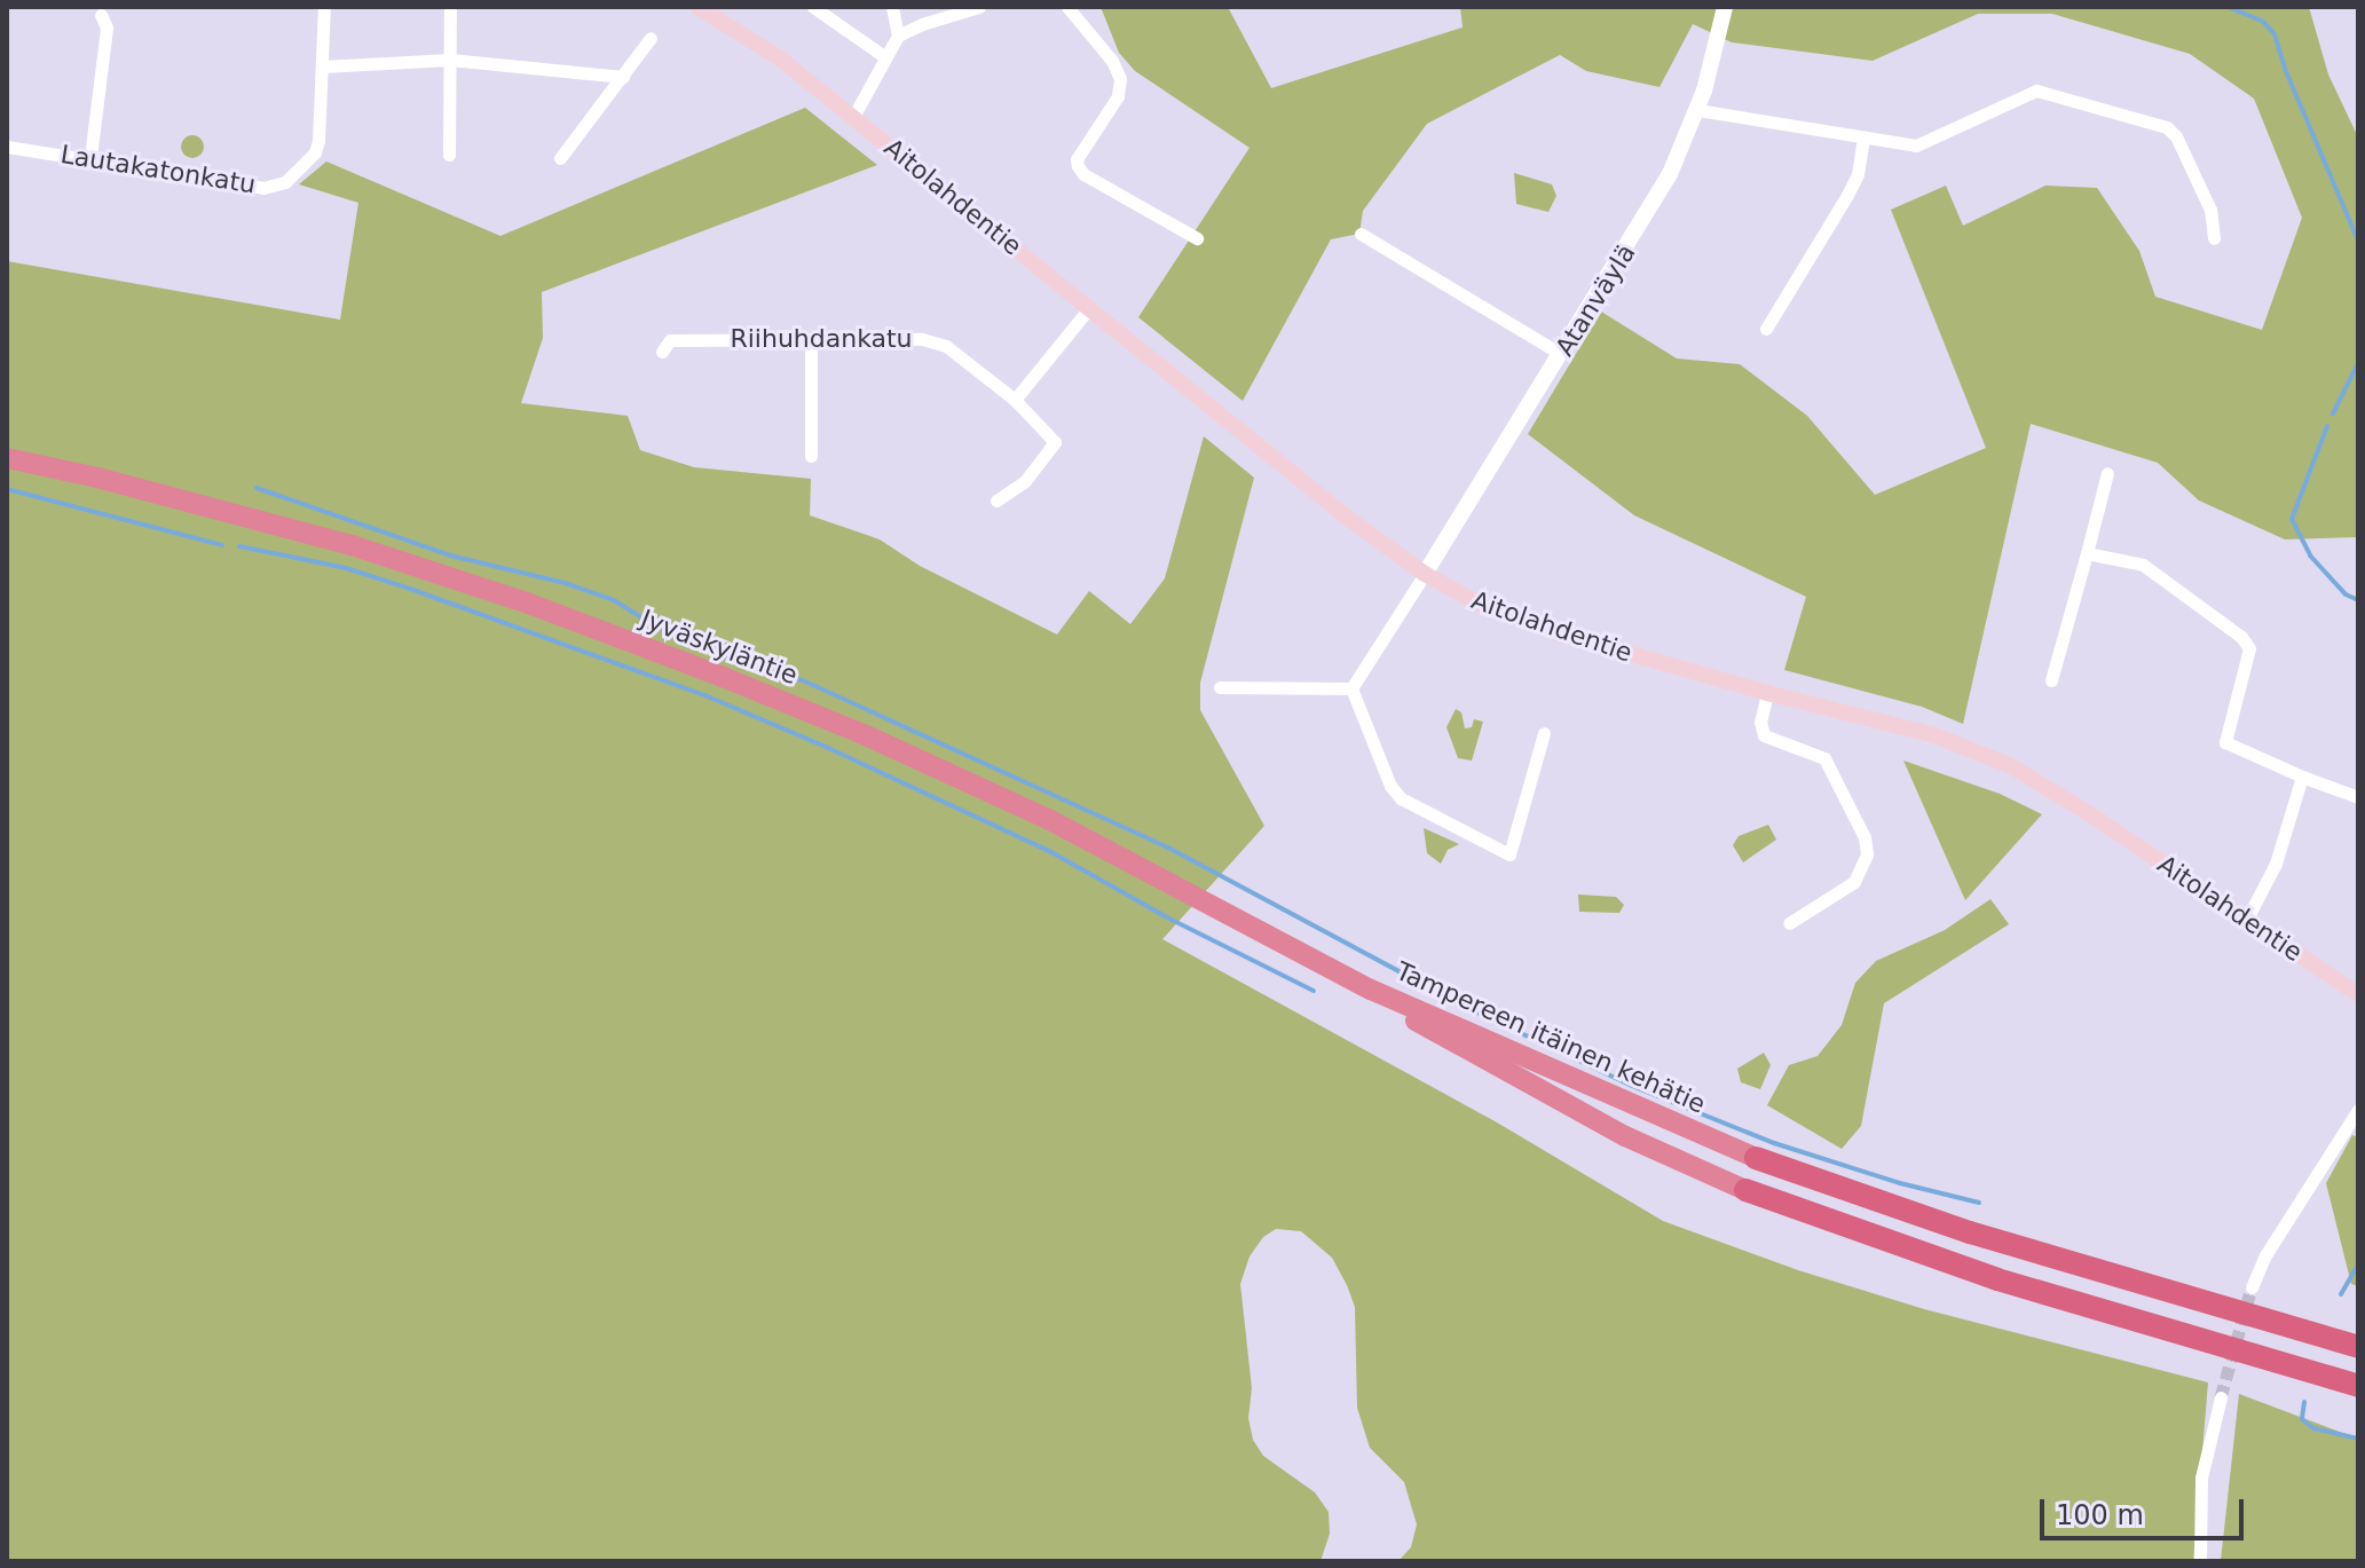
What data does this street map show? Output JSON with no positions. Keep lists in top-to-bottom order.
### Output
{
  "streets": {
    "highway": ["Jyväskyläntie", "Tampereen itäinen kehätie"],
    "main road": ["Aitolahdentie"],
    "street": ["Lautakatonkatu", "Atanväylä", "Riihuhdankatu"]
  },
  "crossings": [
    ["Aitolahdentie", "Atanväylä"],
    ["Jyväskyläntie", "Tampereen itäinen kehätie"]
  ],
  "scale_bar": "100 m"
}
